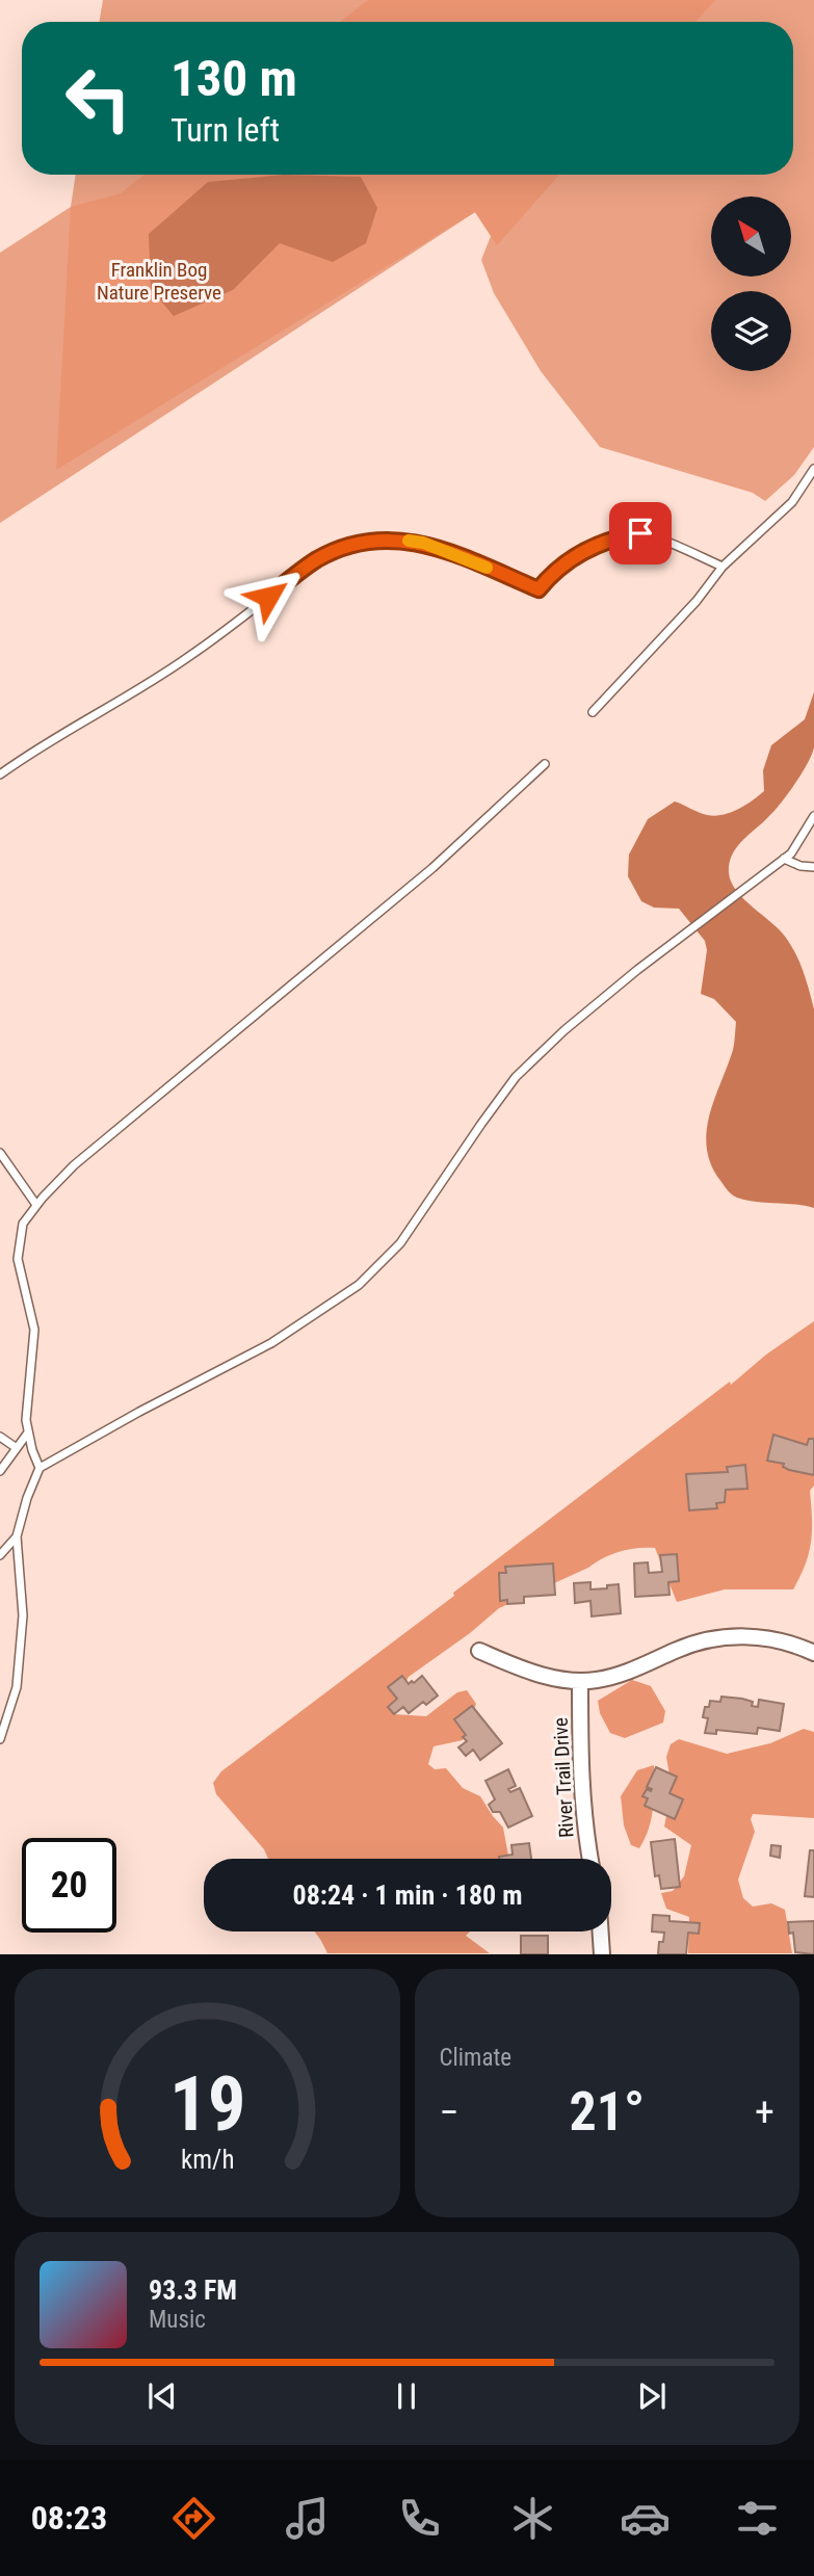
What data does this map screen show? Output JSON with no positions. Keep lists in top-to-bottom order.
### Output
{
  "streets": {
    "street": ["River Trail Drive"]
  },
  "parks": ["Franklin Bog Nature Preserve"],
  "north": "top left",
  "page": {
    "turn": ["130 m", "Turn left"],
    "limit": "20",
    "trip": "08:24 · 1 min · 180 m",
    "tile": "Climate",
    "heat": ["−", "21°", "+"],
    "song": ["93.3 FM", "Music"],
    "tabs": "08:23",
    "gauge": ["19", "km/h"]
  }
}
